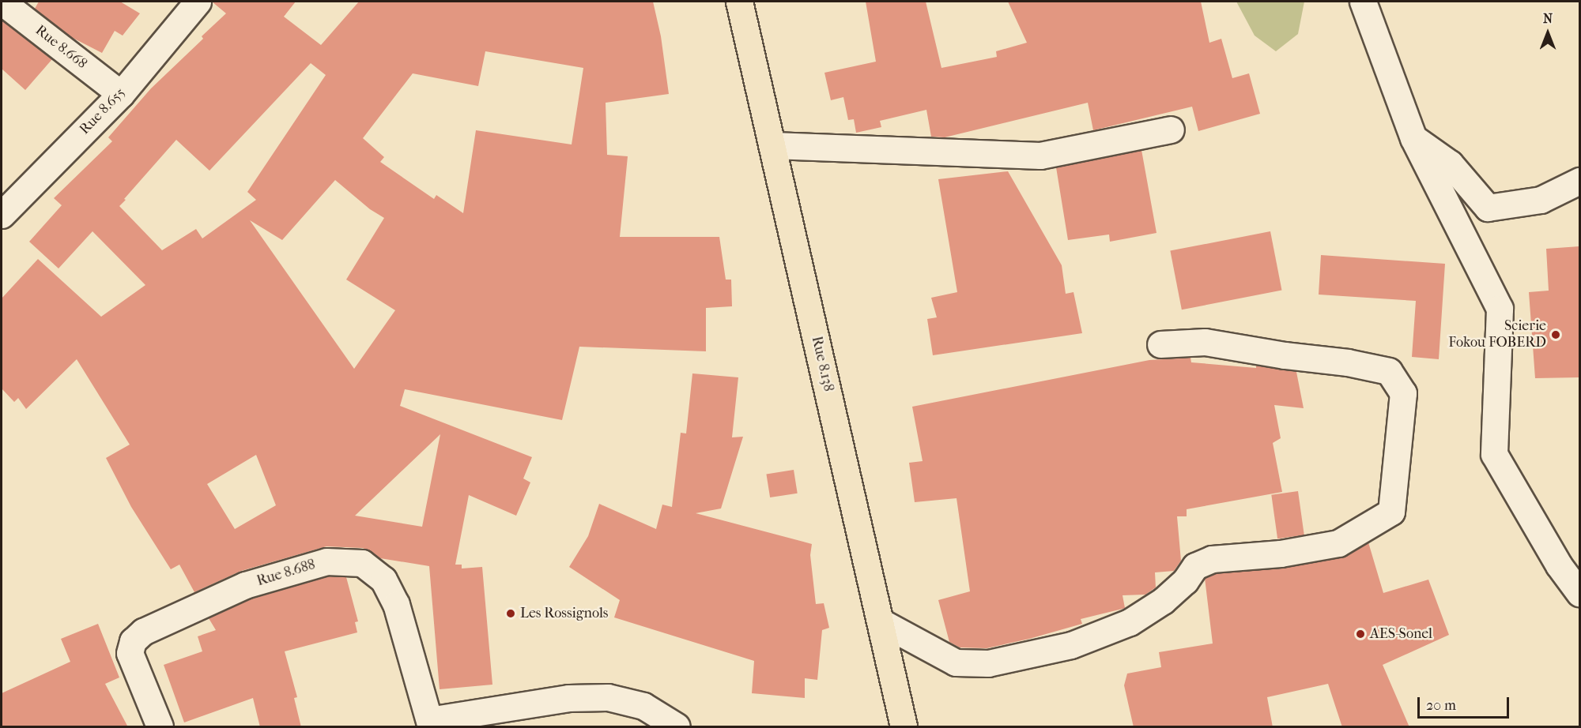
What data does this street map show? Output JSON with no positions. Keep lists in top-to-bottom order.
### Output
{
  "streets": {
    "main road": ["Rue 8.138"],
    "street": ["Rue 8.668", "Rue 8.655", "Rue 8.688"]
  },
  "crossings": [
    ["Rue 8.668", "Rue 8.655"]
  ],
  "places": ["Scierie Fokou FOBERD", "Les Rossignols", "AES-Sonel"],
  "scale_bar": "20 m",
  "north": "top"
}
